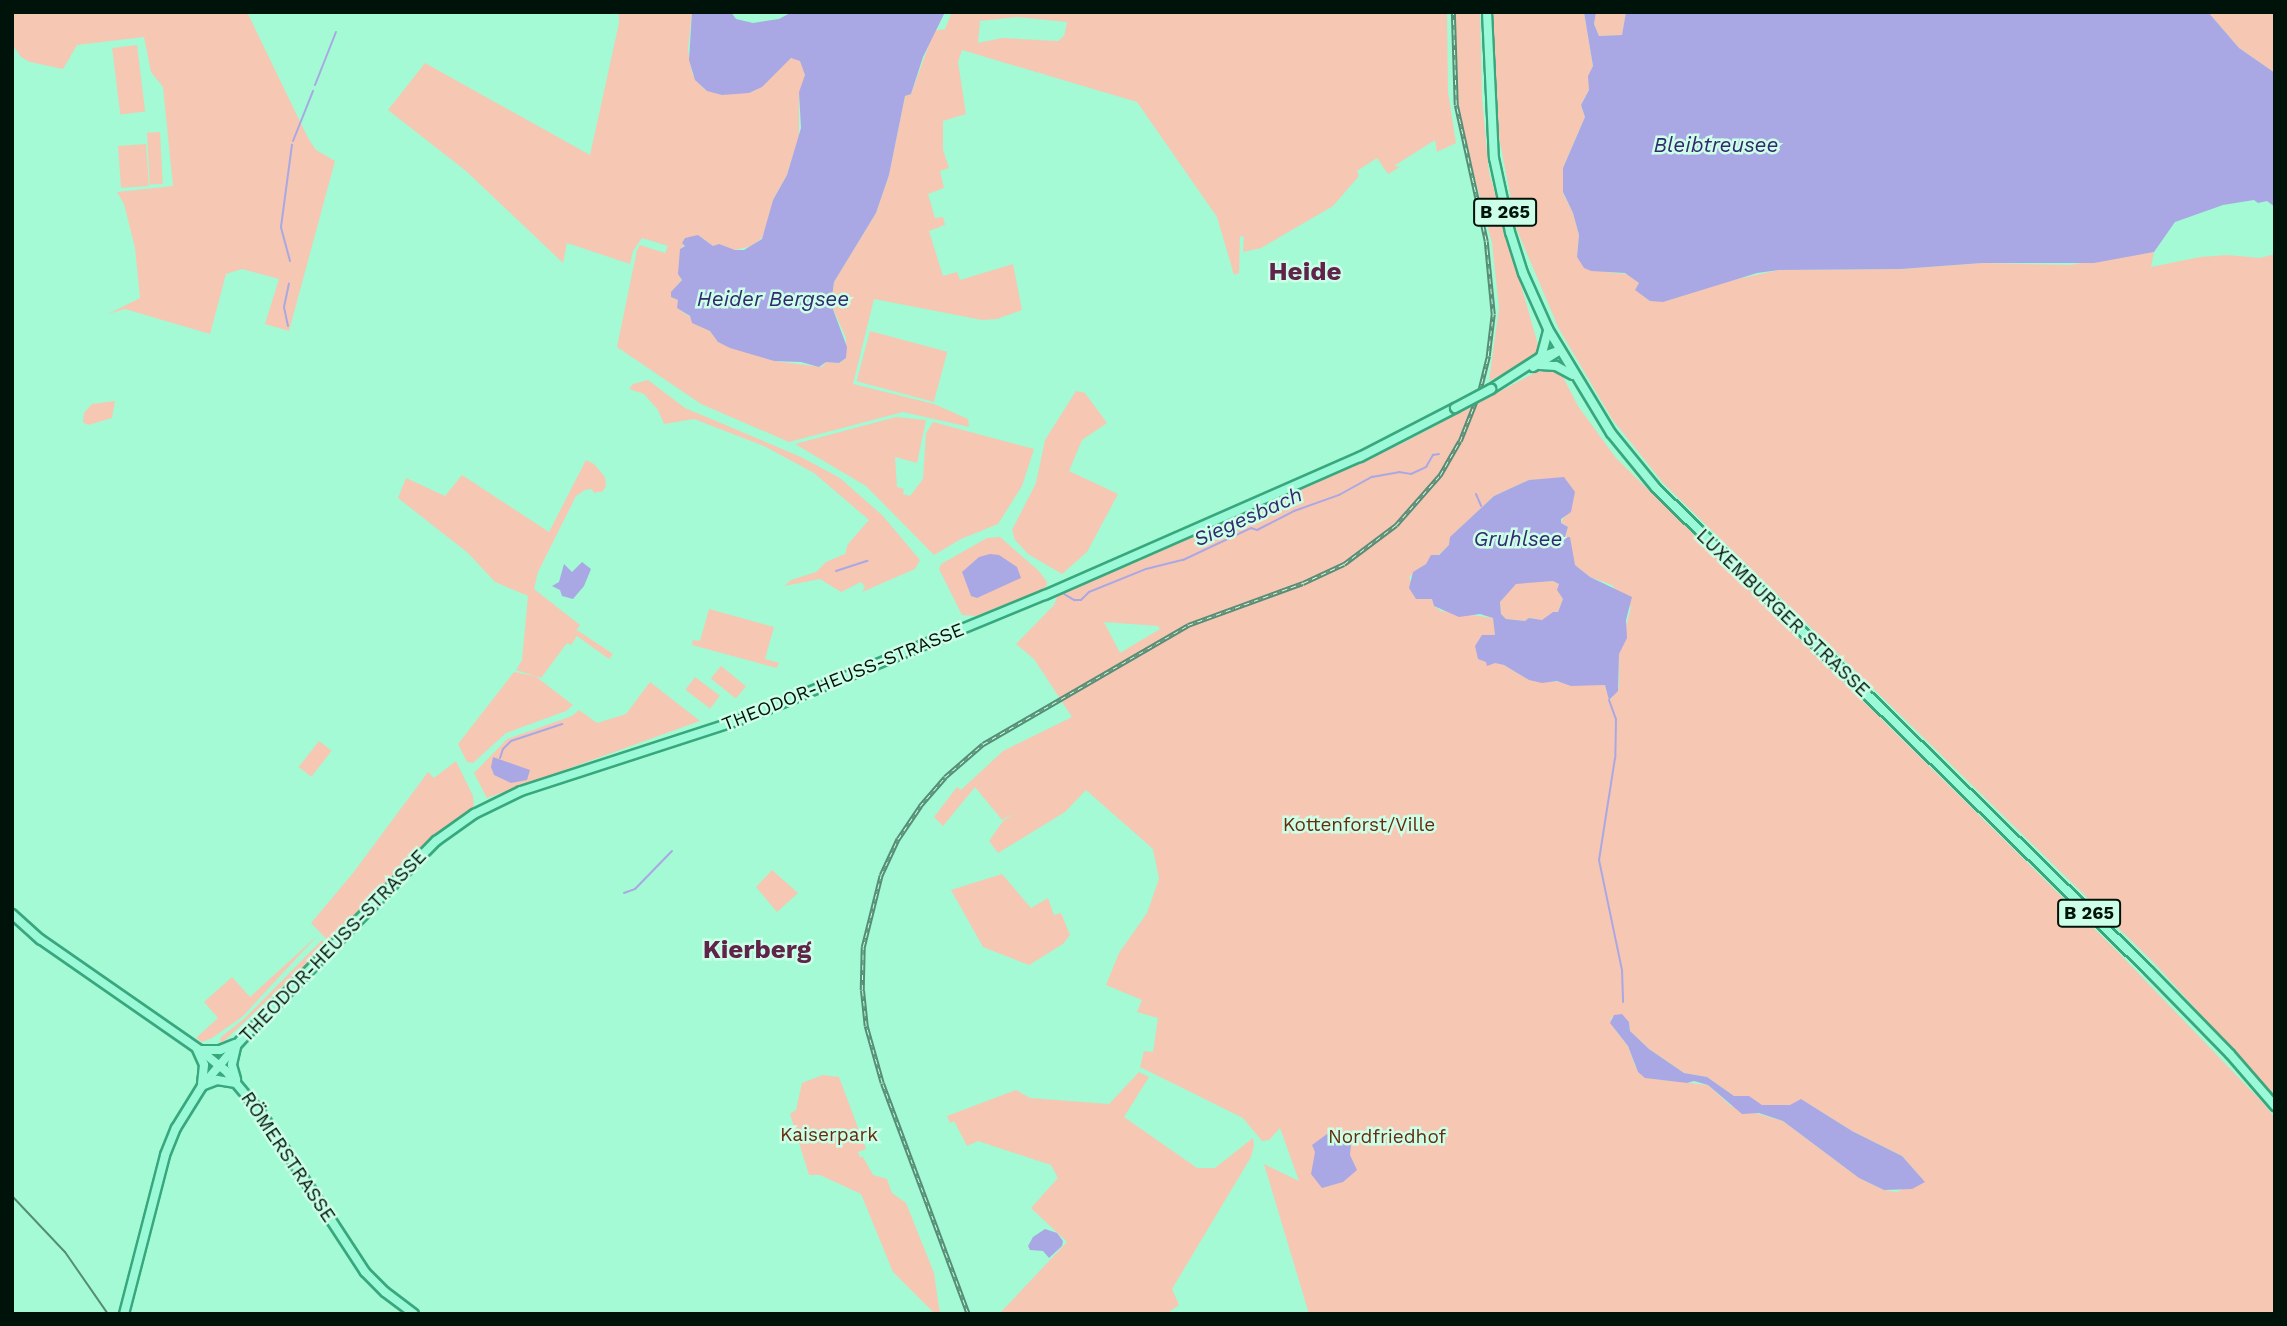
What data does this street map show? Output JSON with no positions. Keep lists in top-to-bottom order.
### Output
{
  "streets": {
    "main road": [
      "B 265",
      "LUXEMBURGER STRASSE",
      "THEODOR-HEUSS-STRASSE",
      "RÖMERSTRASSE"
    ]
  },
  "crossings": [
    ["LUXEMBURGER STRASSE", "THEODOR-HEUSS-STRASSE"],
    ["THEODOR-HEUSS-STRASSE", "RÖMERSTRASSE"]
  ],
  "districts": ["Heide", "Kierberg"],
  "water": [
    "Bleibtreusee",
    "Heider Bergsee",
    "Siegesbach",
    "Gruhlsee"
  ],
  "parks": ["Kottenforst/Ville", "Kaiserpark", "Nordfriedhof"]
}
